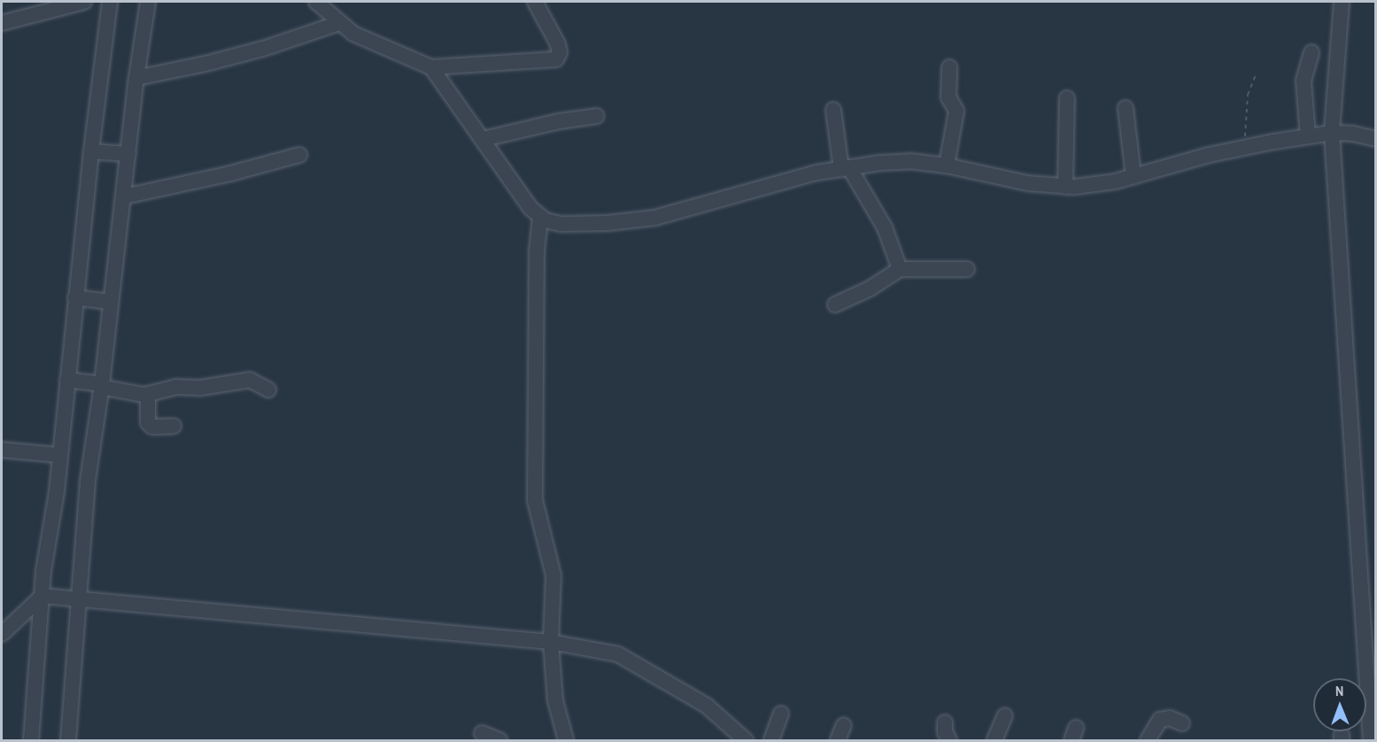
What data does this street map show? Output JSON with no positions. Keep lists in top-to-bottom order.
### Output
{
  "north": "top"
}
